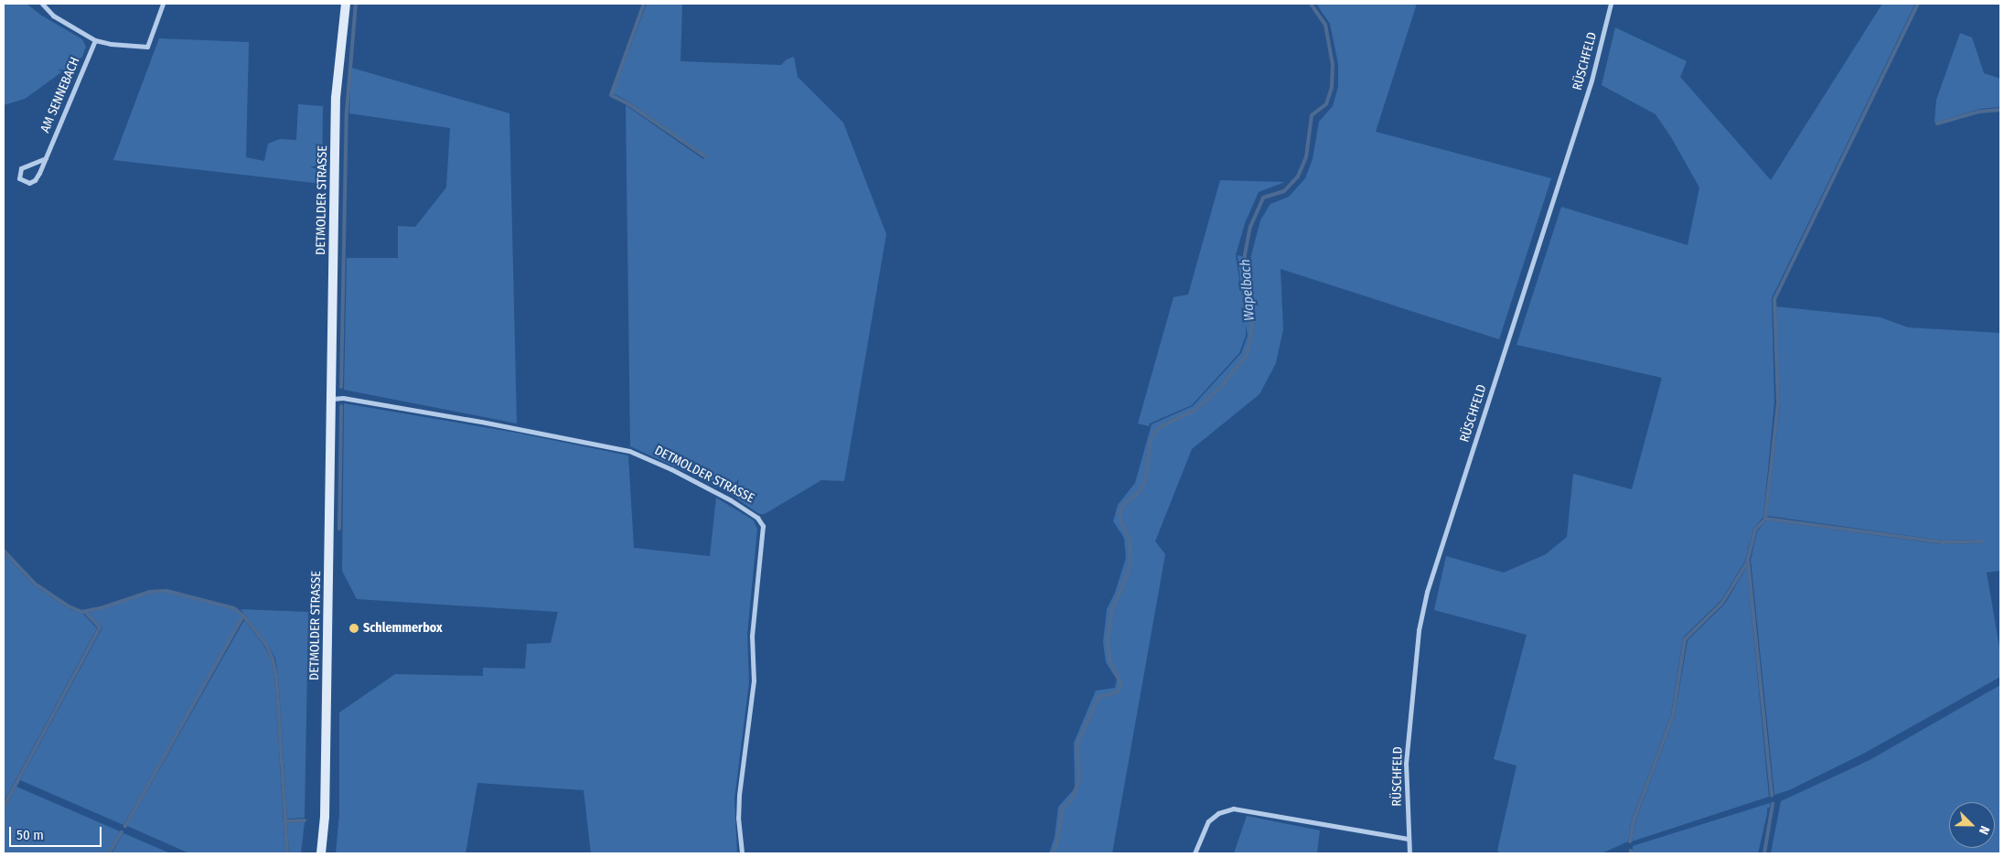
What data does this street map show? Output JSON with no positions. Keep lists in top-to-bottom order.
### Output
{
  "streets": {
    "main road": ["DETMOLDER STRASSE"],
    "street": ["RÜSCHFELD", "AM SENNEBACH"]
  },
  "water": ["Wapelbach"],
  "places": ["Schlemmerbox"],
  "scale_bar": "50 m",
  "north": "bottom right"
}
